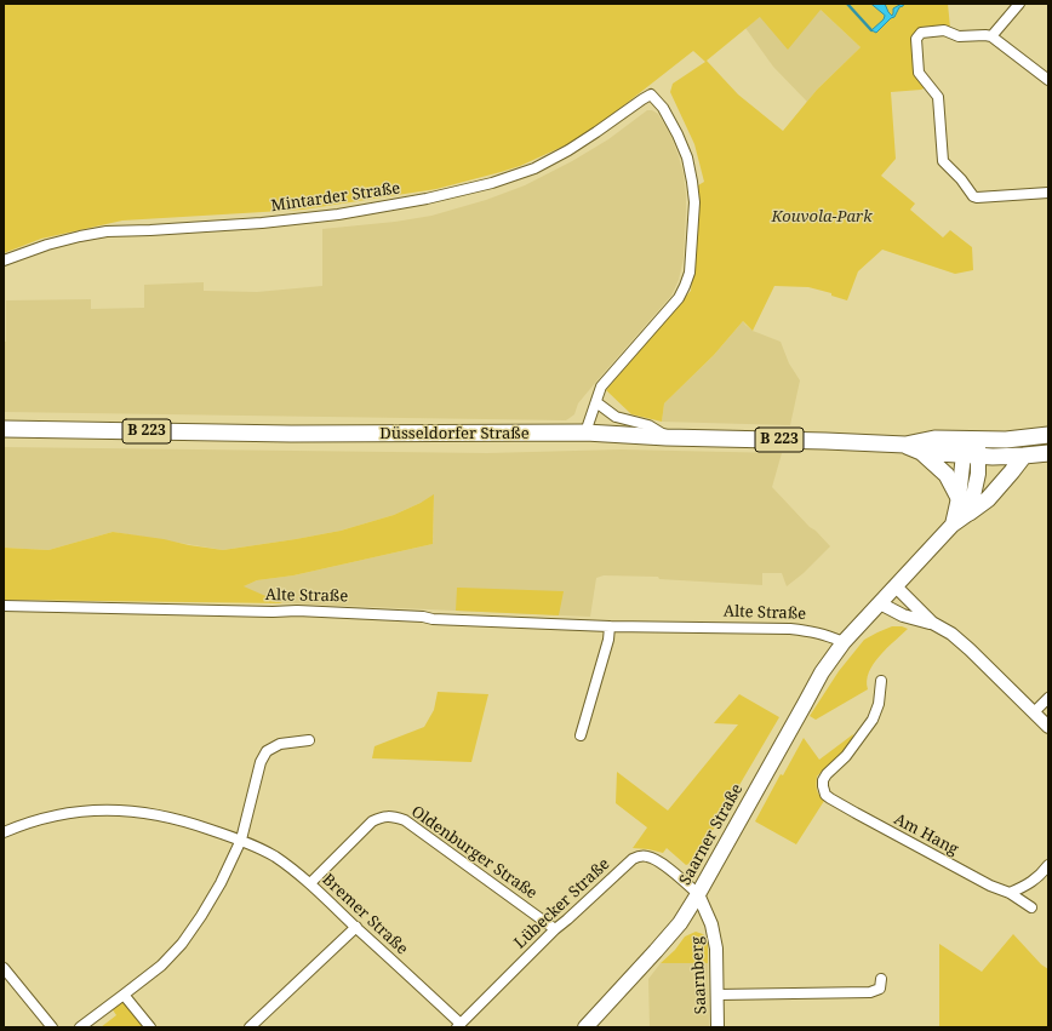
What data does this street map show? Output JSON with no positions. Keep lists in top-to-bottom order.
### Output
{
  "streets": {
    "main road": ["B 223", "Düsseldorfer Straße", "Saarner Straße"],
    "street": [
      "Mintarder Straße",
      "Alte Straße",
      "Am Hang",
      "Oldenburger Straße",
      "Lübecker Straße",
      "Bremer Straße",
      "Saarnberg"
    ]
  },
  "crossings": [
    ["B 223", "Düsseldorfer Straße"],
    ["Alte Straße", "Saarner Straße"],
    ["Saarner Straße", "Lübecker Straße"],
    ["Saarner Straße", "Saarnberg"],
    ["Oldenburger Straße", "Lübecker Straße"],
    ["Oldenburger Straße", "Bremer Straße"],
    ["Lübecker Straße", "Bremer Straße"],
    ["Lübecker Straße", "Saarnberg"]
  ],
  "parks": ["Kouvola-Park"]
}
